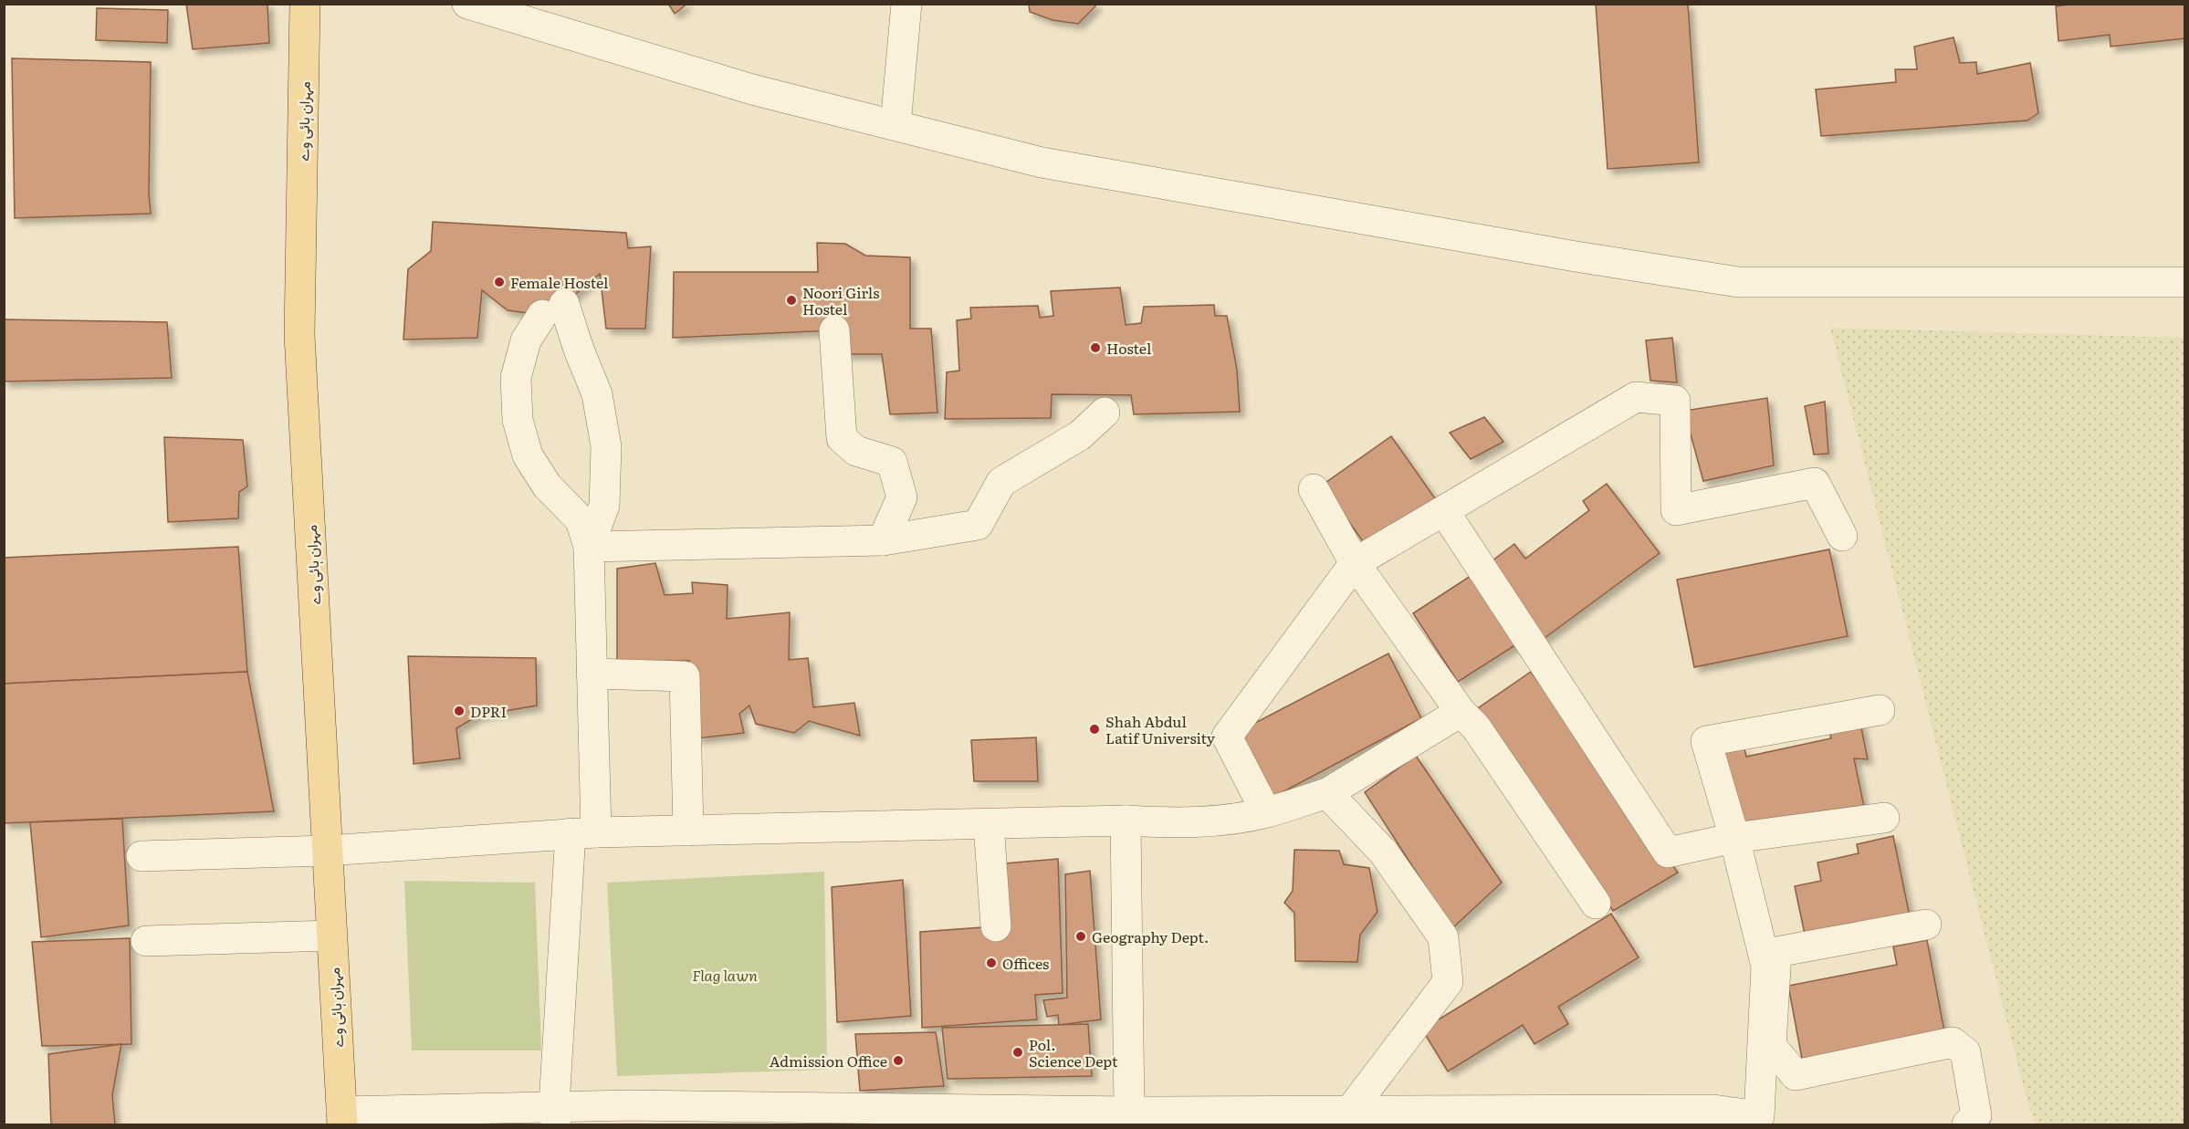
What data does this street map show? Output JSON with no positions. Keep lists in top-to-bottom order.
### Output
{
  "streets": {
    "main road": ["مہران ہائی وے"]
  },
  "parks": ["Flag lawn"],
  "places": [
    "Female Hostel",
    "Noori Girls Hostel",
    "Hostel",
    "DPRI",
    "Shah Abdul Latif University",
    "Geography Dept.",
    "Offices",
    "Pol. Science Dept",
    "Admission Office"
  ]
}
